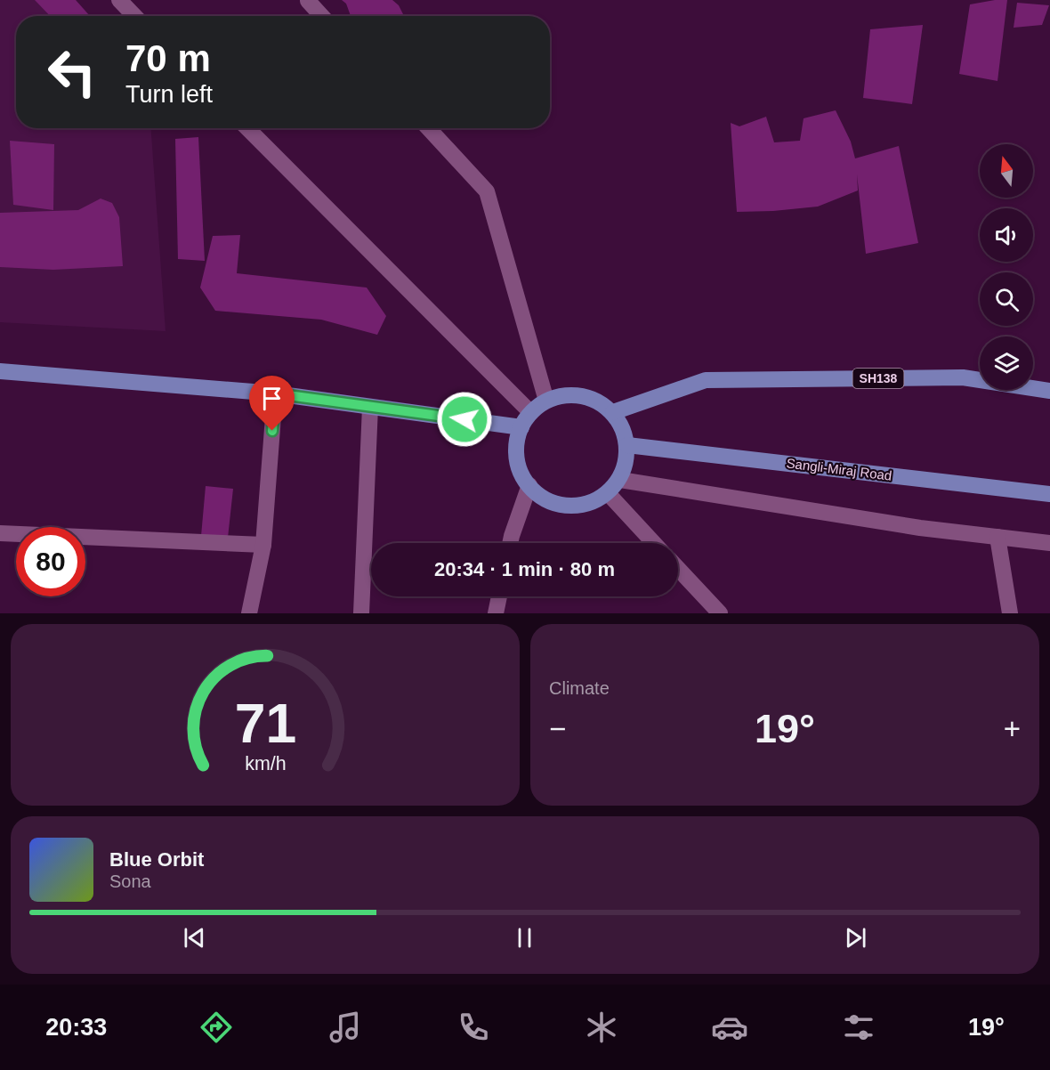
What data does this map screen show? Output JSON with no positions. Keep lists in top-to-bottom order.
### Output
{
  "streets": {
    "highway": ["SH138", "Sangli-Miraj Road"]
  },
  "crossings": [
    ["SH138", "Sangli-Miraj Road"]
  ],
  "north": "top",
  "page": {
    "turn": ["70 m", "Turn left"],
    "limit": "80",
    "trip": "20:34 · 1 min · 80 m",
    "tile": "Climate",
    "heat": ["−", "19°", "+"],
    "song": ["Blue Orbit", "Sona"],
    "tabs": ["20:33", "19°"],
    "gauge": ["71", "km/h"]
  }
}
